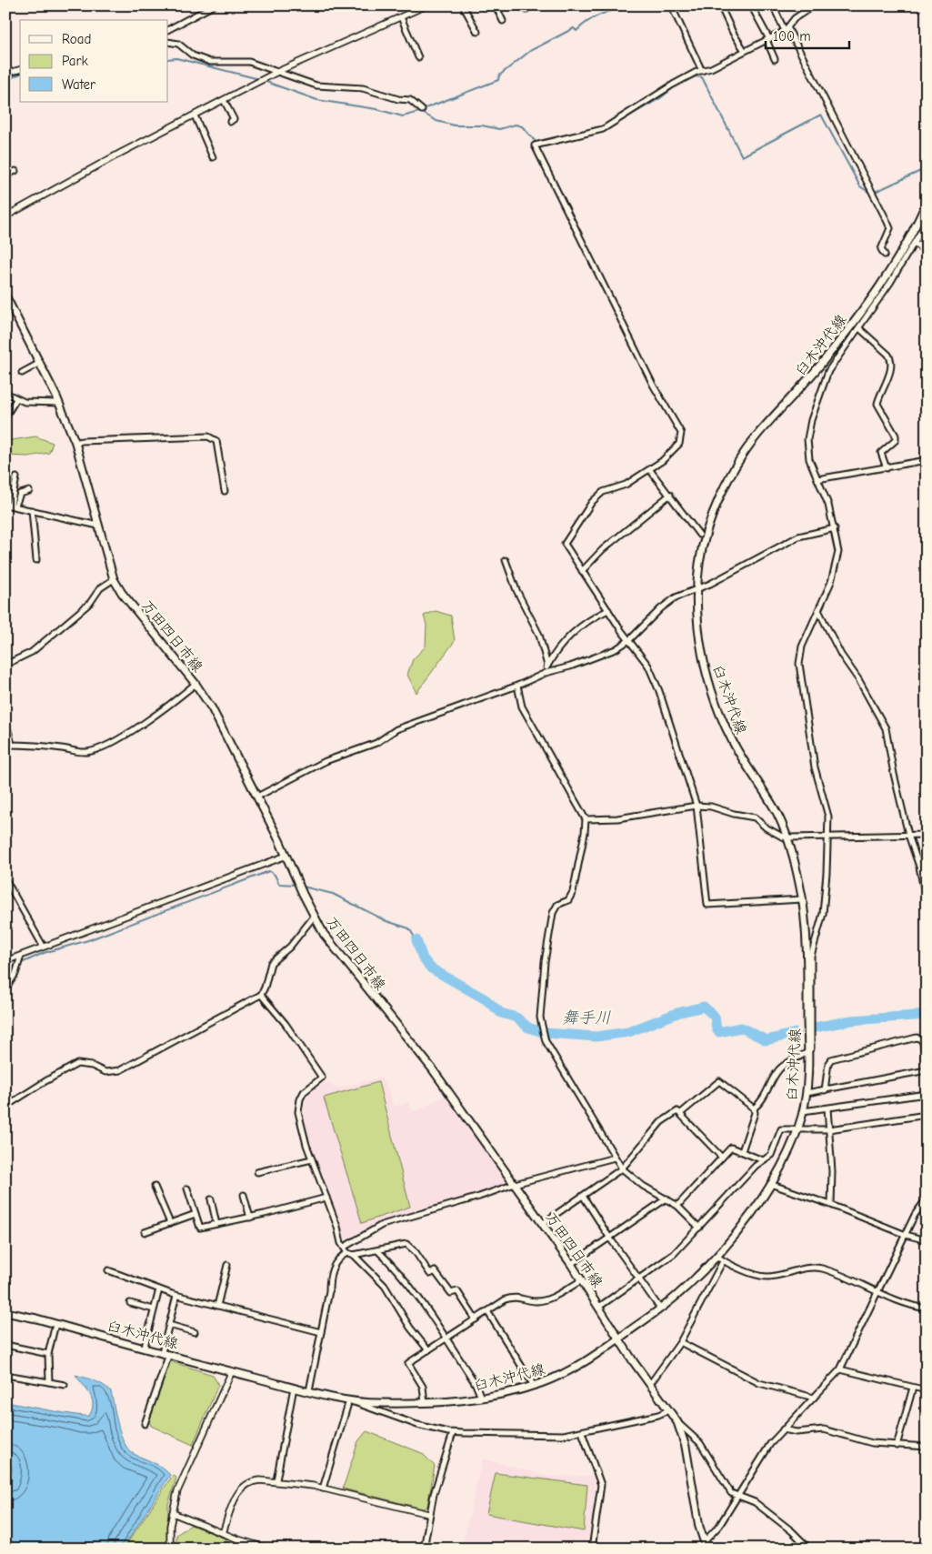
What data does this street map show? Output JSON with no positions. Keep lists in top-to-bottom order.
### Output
{
  "streets": {
    "main road": ["臼木沖代線", "万田四日市線"]
  },
  "crossings": [
    ["臼木沖代線", "万田四日市線"]
  ],
  "water": ["舞手川"],
  "legend": ["Road", "Park", "Water"],
  "scale_bar": "100 m"
}
